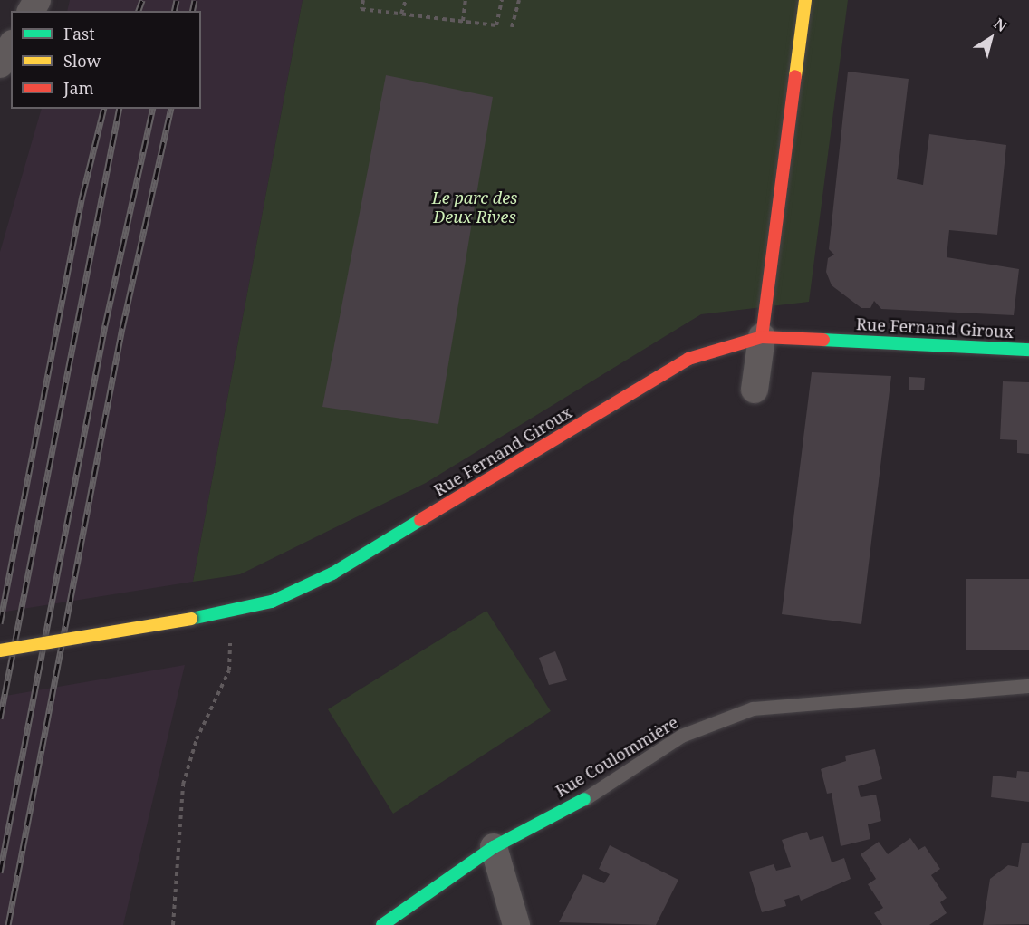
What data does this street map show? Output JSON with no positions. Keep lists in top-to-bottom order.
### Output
{
  "streets": {
    "street": ["Rue Fernand Giroux", "Rue Coulommière"]
  },
  "parks": ["Le parc des Deux Rives"],
  "legend": ["Fast", "Slow", "Jam"],
  "north": "top right"
}
